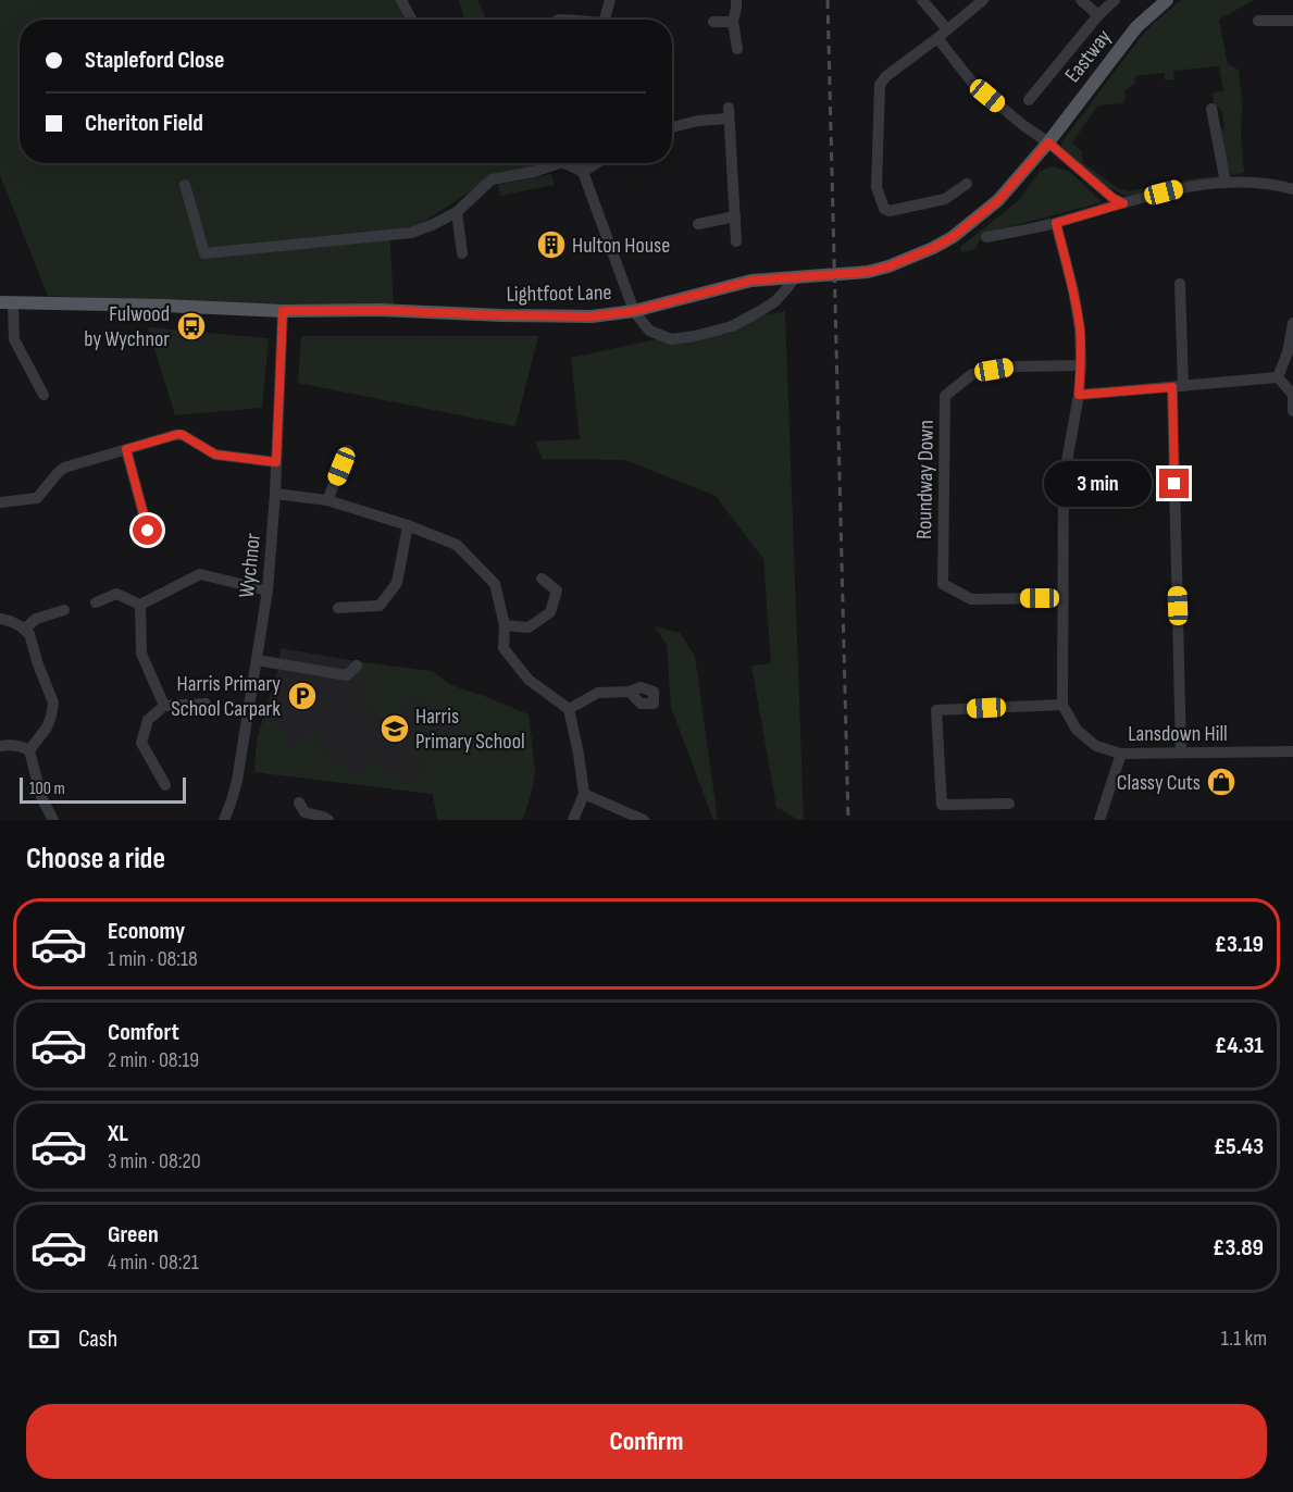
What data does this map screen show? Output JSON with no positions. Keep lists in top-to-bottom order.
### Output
{
  "streets": {
    "main road": ["Eastway", "Lightfoot Lane"],
    "street": ["Roundway Down", "Wychnor", "Lansdown Hill"]
  },
  "crossings": [
    ["Eastway", "Lightfoot Lane"],
    ["Lightfoot Lane", "Wychnor"]
  ],
  "places": {
    "building": ["Hulton House"],
    "bus stop": ["Fulwood by Wychnor"],
    "parking": ["Harris Primary School Carpark"],
    "school or university": ["Harris Primary School"],
    "shop": ["Classy Cuts"]
  },
  "scale_bar": "100 m",
  "page": {
    "banner": ["Stapleford Close", "Cheriton Field"],
    "bubble": "3 min",
    "scale": "100 m",
    "heading": "Choose a ride",
    "list": [
      {
        "name": "Economy",
        "note": "1 min · 08:18",
        "value": "£3.19"
      },
      {
        "name": "Comfort",
        "note": "2 min · 08:19",
        "value": "£4.31"
      },
      {
        "name": "XL",
        "note": "3 min · 08:20",
        "value": "£5.43"
      },
      {
        "name": "Green",
        "note": "4 min · 08:21",
        "value": "£3.89"
      }
    ],
    "pay": ["Cash", "1.1 km"],
    "buttons": "Confirm"
  }
}
